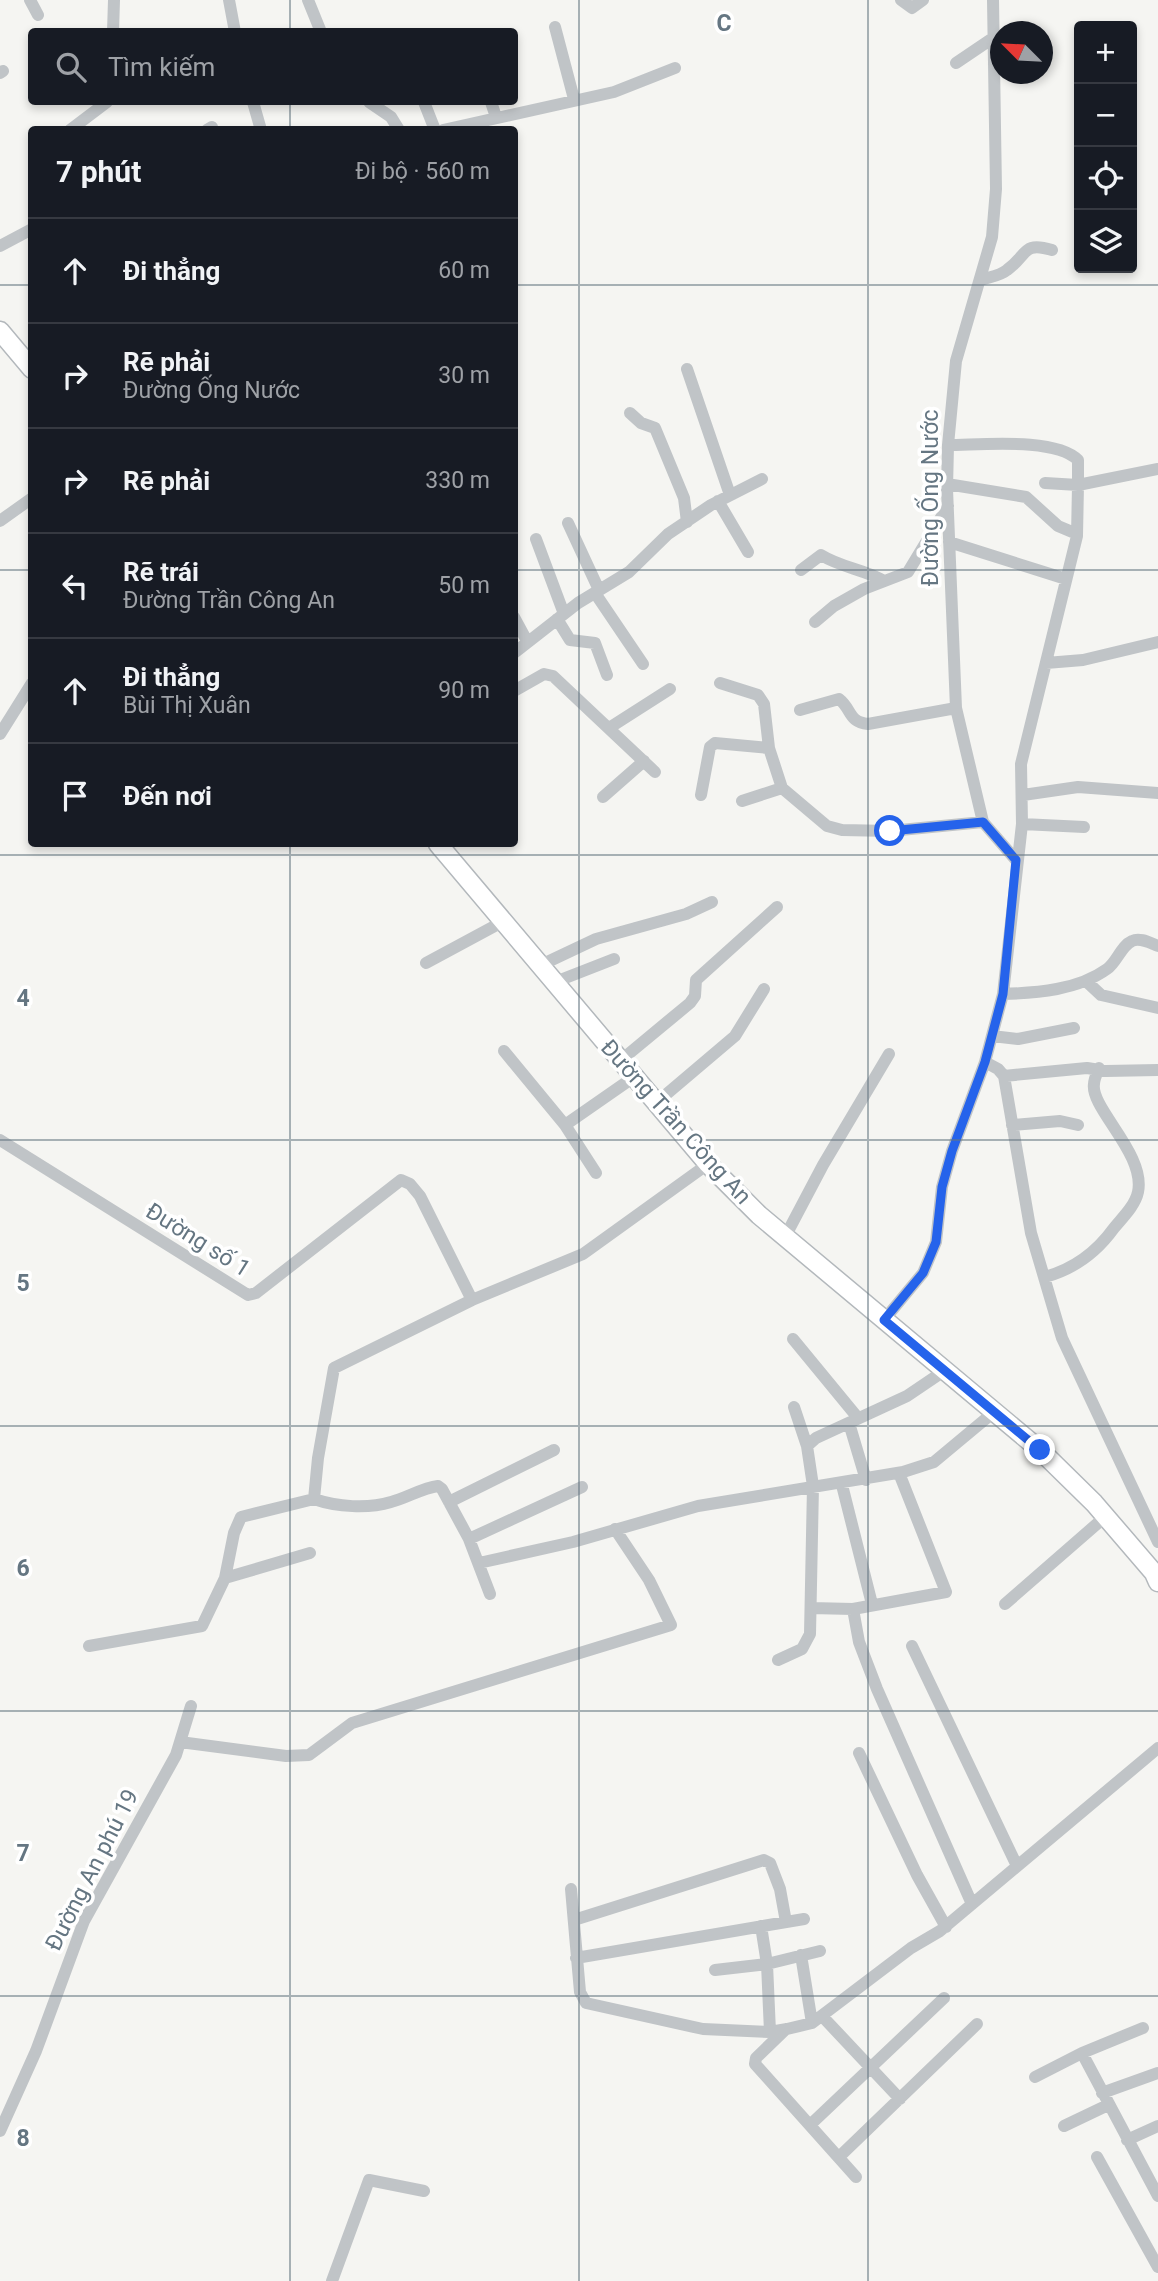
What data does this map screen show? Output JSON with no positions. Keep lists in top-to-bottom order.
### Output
{
  "streets": {
    "main road": ["Đường Trần Công An"],
    "street": ["Đường Ống Nước", "Đường số 1", "Đường An phú 19"]
  },
  "north": "top left",
  "page": {
    "map_buttons": ["+", "−"],
    "search": "Tìm kiếm",
    "heading": ["7 phút", "Đi bộ · 560 m"],
    "list": [
      ["Đi thẳng", "60 m"],
      ["Rẽ phải", "Đường Ống Nước", "30 m"],
      ["Rẽ phải", "330 m"],
      ["Rẽ trái", "Đường Trần Công An", "50 m"],
      ["Đi thẳng", "Bùi Thị Xuân", "90 m"],
      "Đến nơi"
    ]
  },
  "grid": {
    "columns": ["C"],
    "rows": [
      "4",
      "5",
      "6",
      "7",
      "8"
    ]
  }
}
